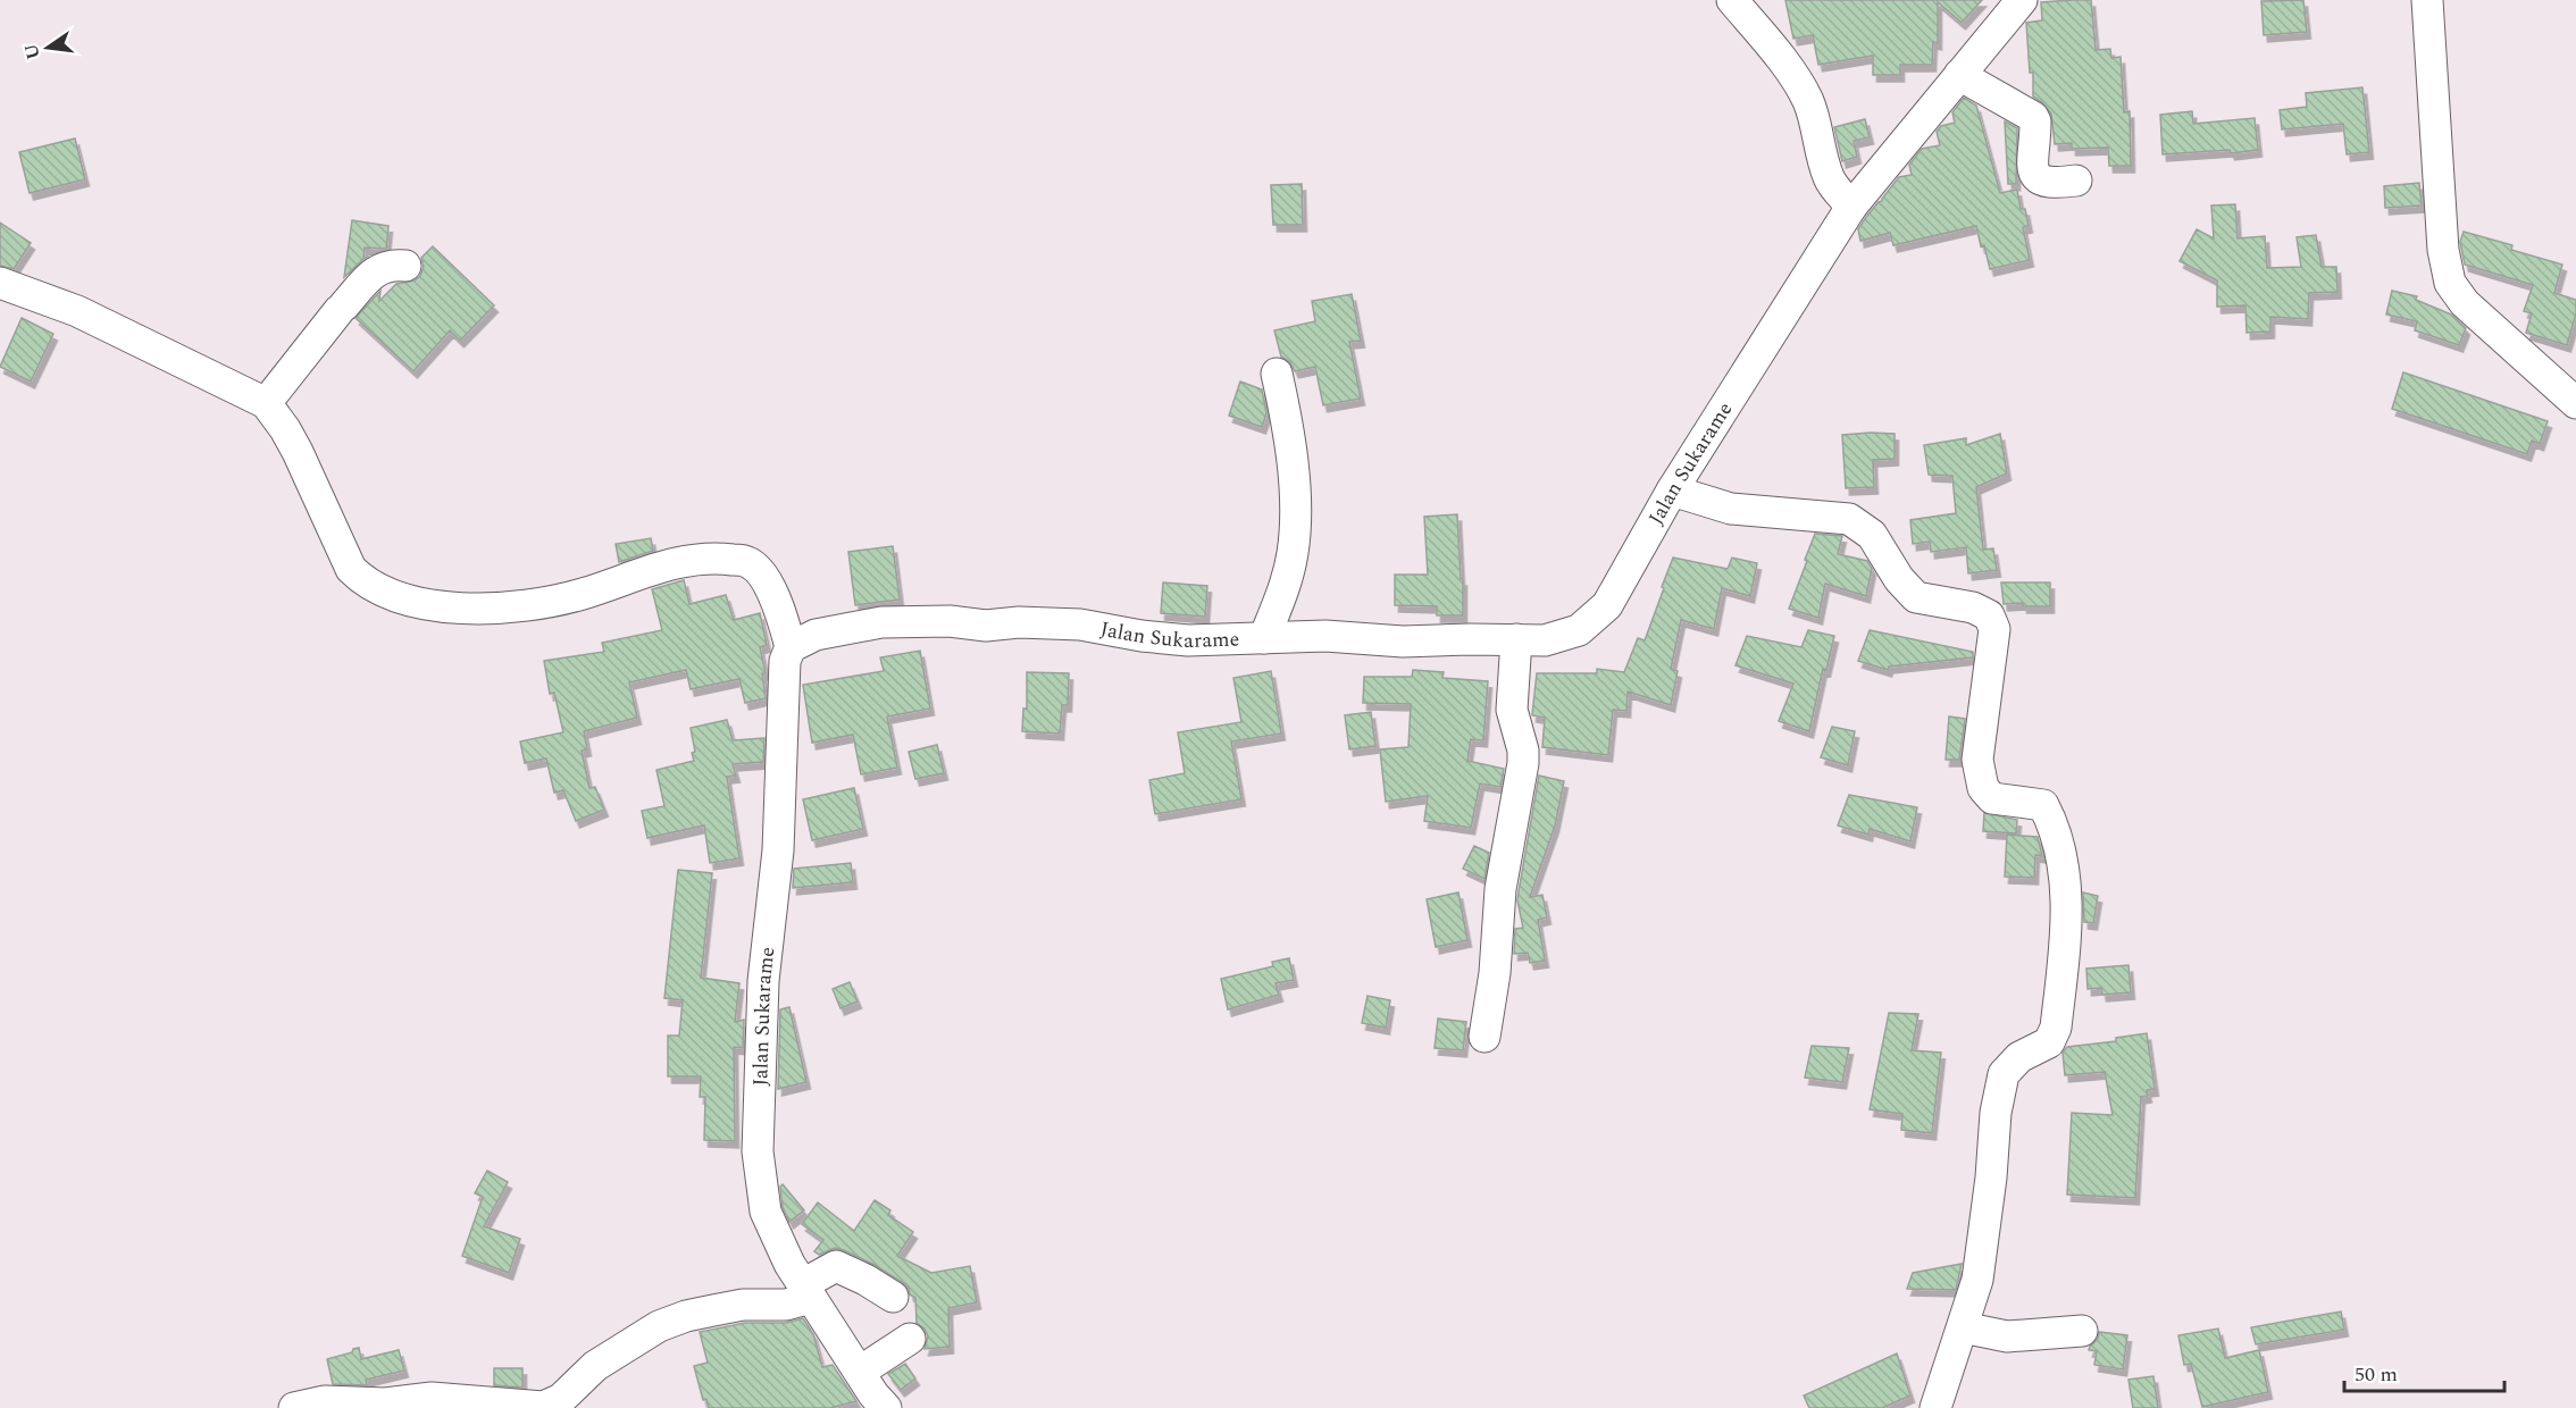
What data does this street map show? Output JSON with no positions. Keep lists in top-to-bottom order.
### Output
{
  "streets": {
    "street": ["Jalan Sukarame"]
  },
  "scale_bar": "50 m",
  "north": "left"
}
